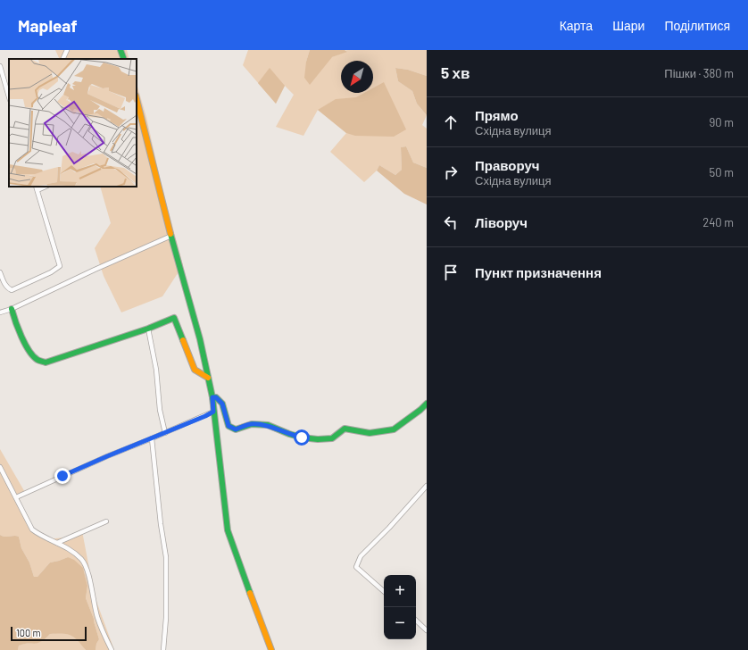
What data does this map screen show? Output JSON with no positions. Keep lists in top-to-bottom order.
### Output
{
  "scale_bar": "100 m",
  "north": "bottom left",
  "page": {
    "header": "Mapleaf",
    "nav": ["Карта", "Шари", "Поділитися"],
    "heading": ["5 хв", "Пішки · 380 m"],
    "list": [
      ["Прямо", "Східна вулиця", "90 m"],
      ["Праворуч", "Східна вулиця", "50 m"],
      ["Ліворуч", "240 m"],
      "Пункт призначення"
    ],
    "map_buttons": ["+", "−"],
    "scale": "100 m"
  }
}
